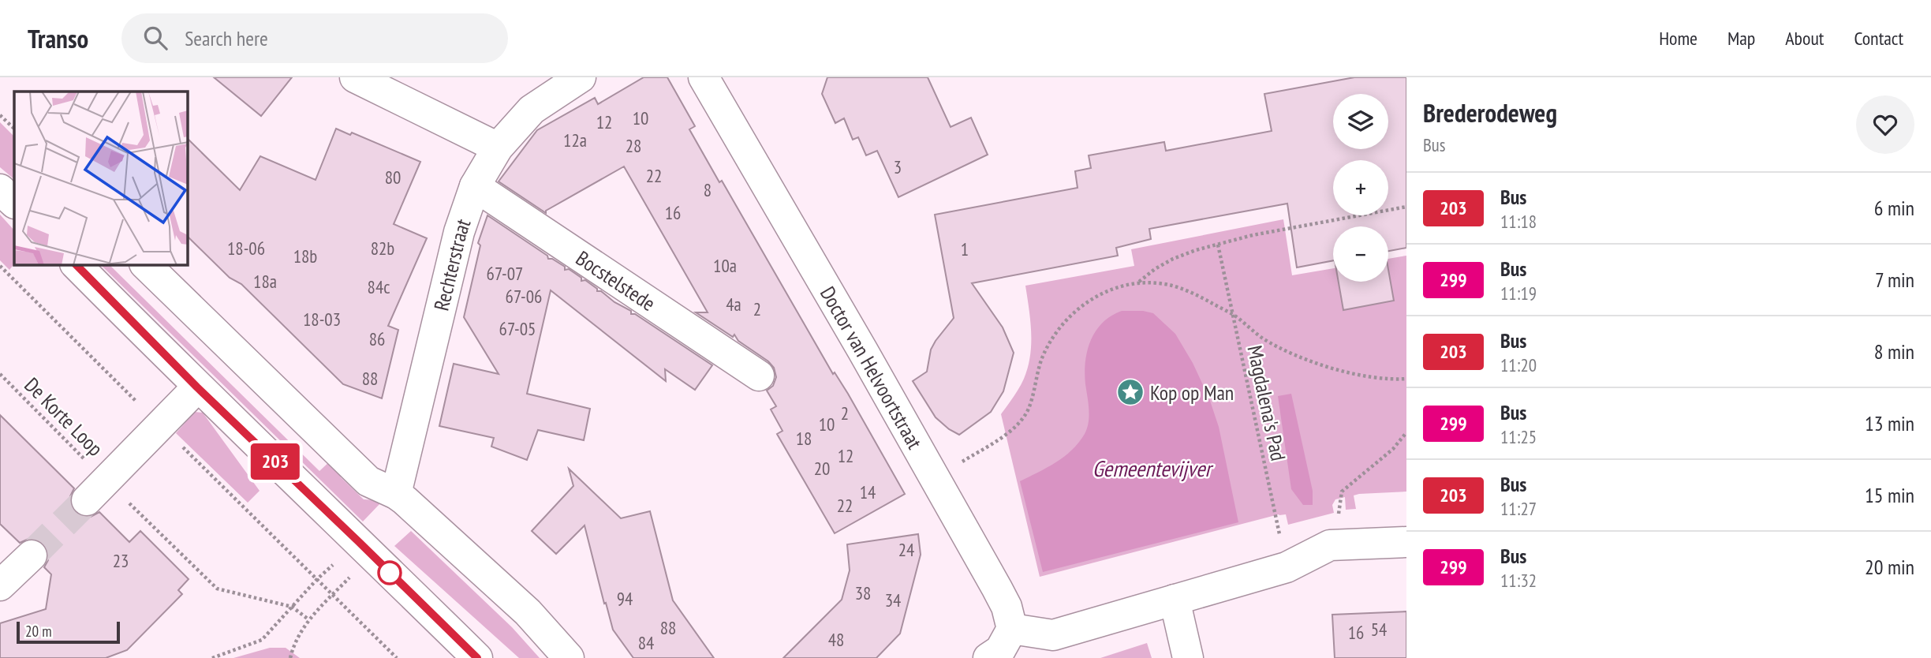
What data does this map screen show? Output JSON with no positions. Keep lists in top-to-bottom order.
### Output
{
  "streets": {
    "street": ["Rechterstraat", "Bocstelstede", "Doctor van Helvoortstraat"],
    "path": ["Magdalena's Pad", "De Korte Loop"]
  },
  "crossings": [
    ["Rechterstraat", "Bocstelstede"]
  ],
  "water": ["Gemeentevijver"],
  "places": {
    "place": ["Kop op Man"]
  },
  "lines": ["bus line 203"],
  "house_numbers": [
    "10",
    "12",
    "12a",
    "28",
    "3",
    "22",
    "80",
    "8",
    "16",
    "18-06",
    "82b",
    "1",
    "18b",
    "10a",
    "67-07",
    "18a",
    "84c",
    "67-06",
    "4a",
    "2",
    "18-03",
    "67-05",
    "86",
    "88",
    "2",
    "10",
    "18",
    "12",
    "20",
    "14",
    "22",
    "24",
    "23",
    "38",
    "94",
    "34",
    "88",
    "54",
    "16",
    "48",
    "84"
  ],
  "scale_bar": "20 m",
  "page": {
    "header": "Transo",
    "search": "Search here",
    "nav": [
      "Home",
      "Map",
      "About",
      "Contact"
    ],
    "on_map": "203",
    "heading": ["Brederodeweg", "Bus"],
    "map_buttons": ["+", "−"],
    "list": [
      {
        "mark": "203",
        "name": "Bus",
        "note": "11:18",
        "value": "6 min"
      },
      {
        "mark": "299",
        "name": "Bus",
        "note": "11:19",
        "value": "7 min"
      },
      {
        "mark": "203",
        "name": "Bus",
        "note": "11:20",
        "value": "8 min"
      },
      {
        "mark": "299",
        "name": "Bus",
        "note": "11:25",
        "value": "13 min"
      },
      {
        "mark": "203",
        "name": "Bus",
        "note": "11:27",
        "value": "15 min"
      },
      {
        "mark": "299",
        "name": "Bus",
        "note": "11:32",
        "value": "20 min"
      }
    ],
    "scale": "20 m"
  }
}
